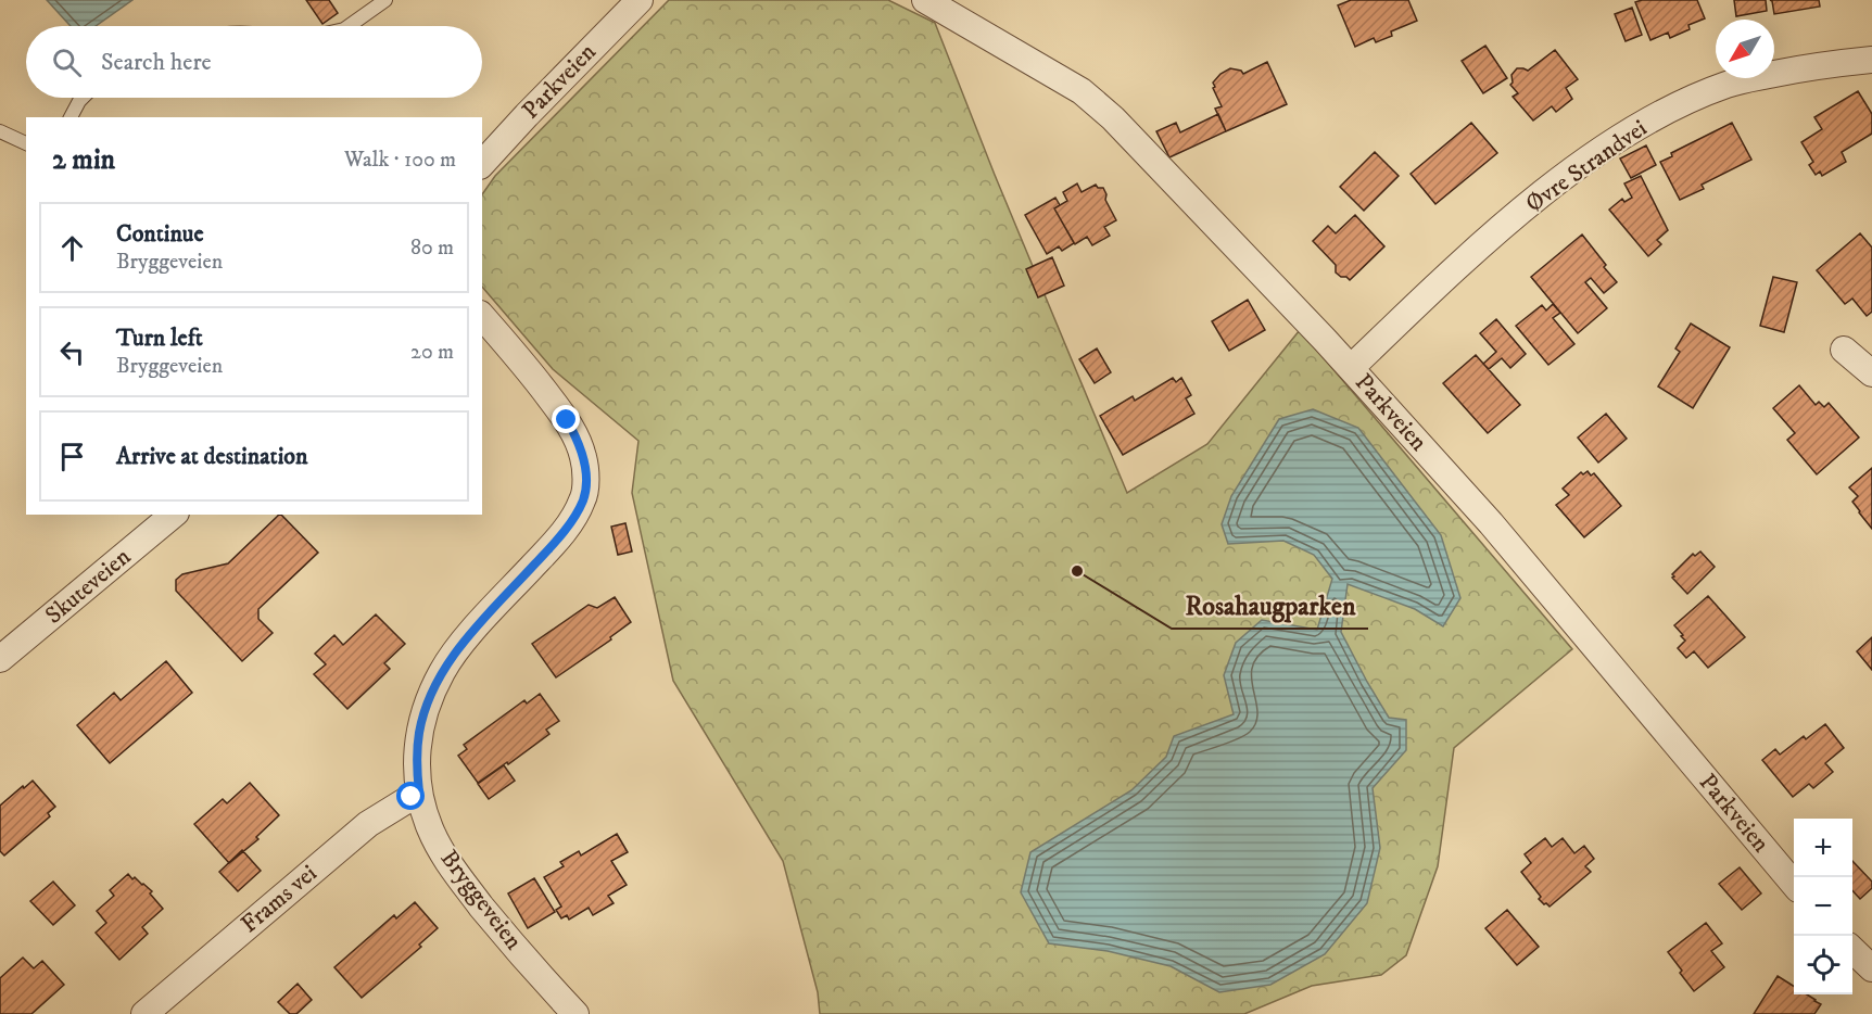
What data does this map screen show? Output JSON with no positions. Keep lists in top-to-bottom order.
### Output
{
  "streets": {
    "street": [
      "Parkveien",
      "Øvre Strandvei",
      "Skuteveien",
      "Frams vei",
      "Bryggeveien"
    ]
  },
  "crossings": [
    ["Parkveien", "Øvre Strandvei"],
    ["Frams vei", "Bryggeveien"]
  ],
  "places": ["Rosahaugparken"],
  "north": "bottom left",
  "page": {
    "search": "Search here",
    "heading": ["2 min", "Walk · 100 m"],
    "list": [
      ["Continue", "Bryggeveien", "80 m"],
      ["Turn left", "Bryggeveien", "20 m"],
      "Arrive at destination"
    ],
    "map_buttons": ["+", "−"]
  }
}
